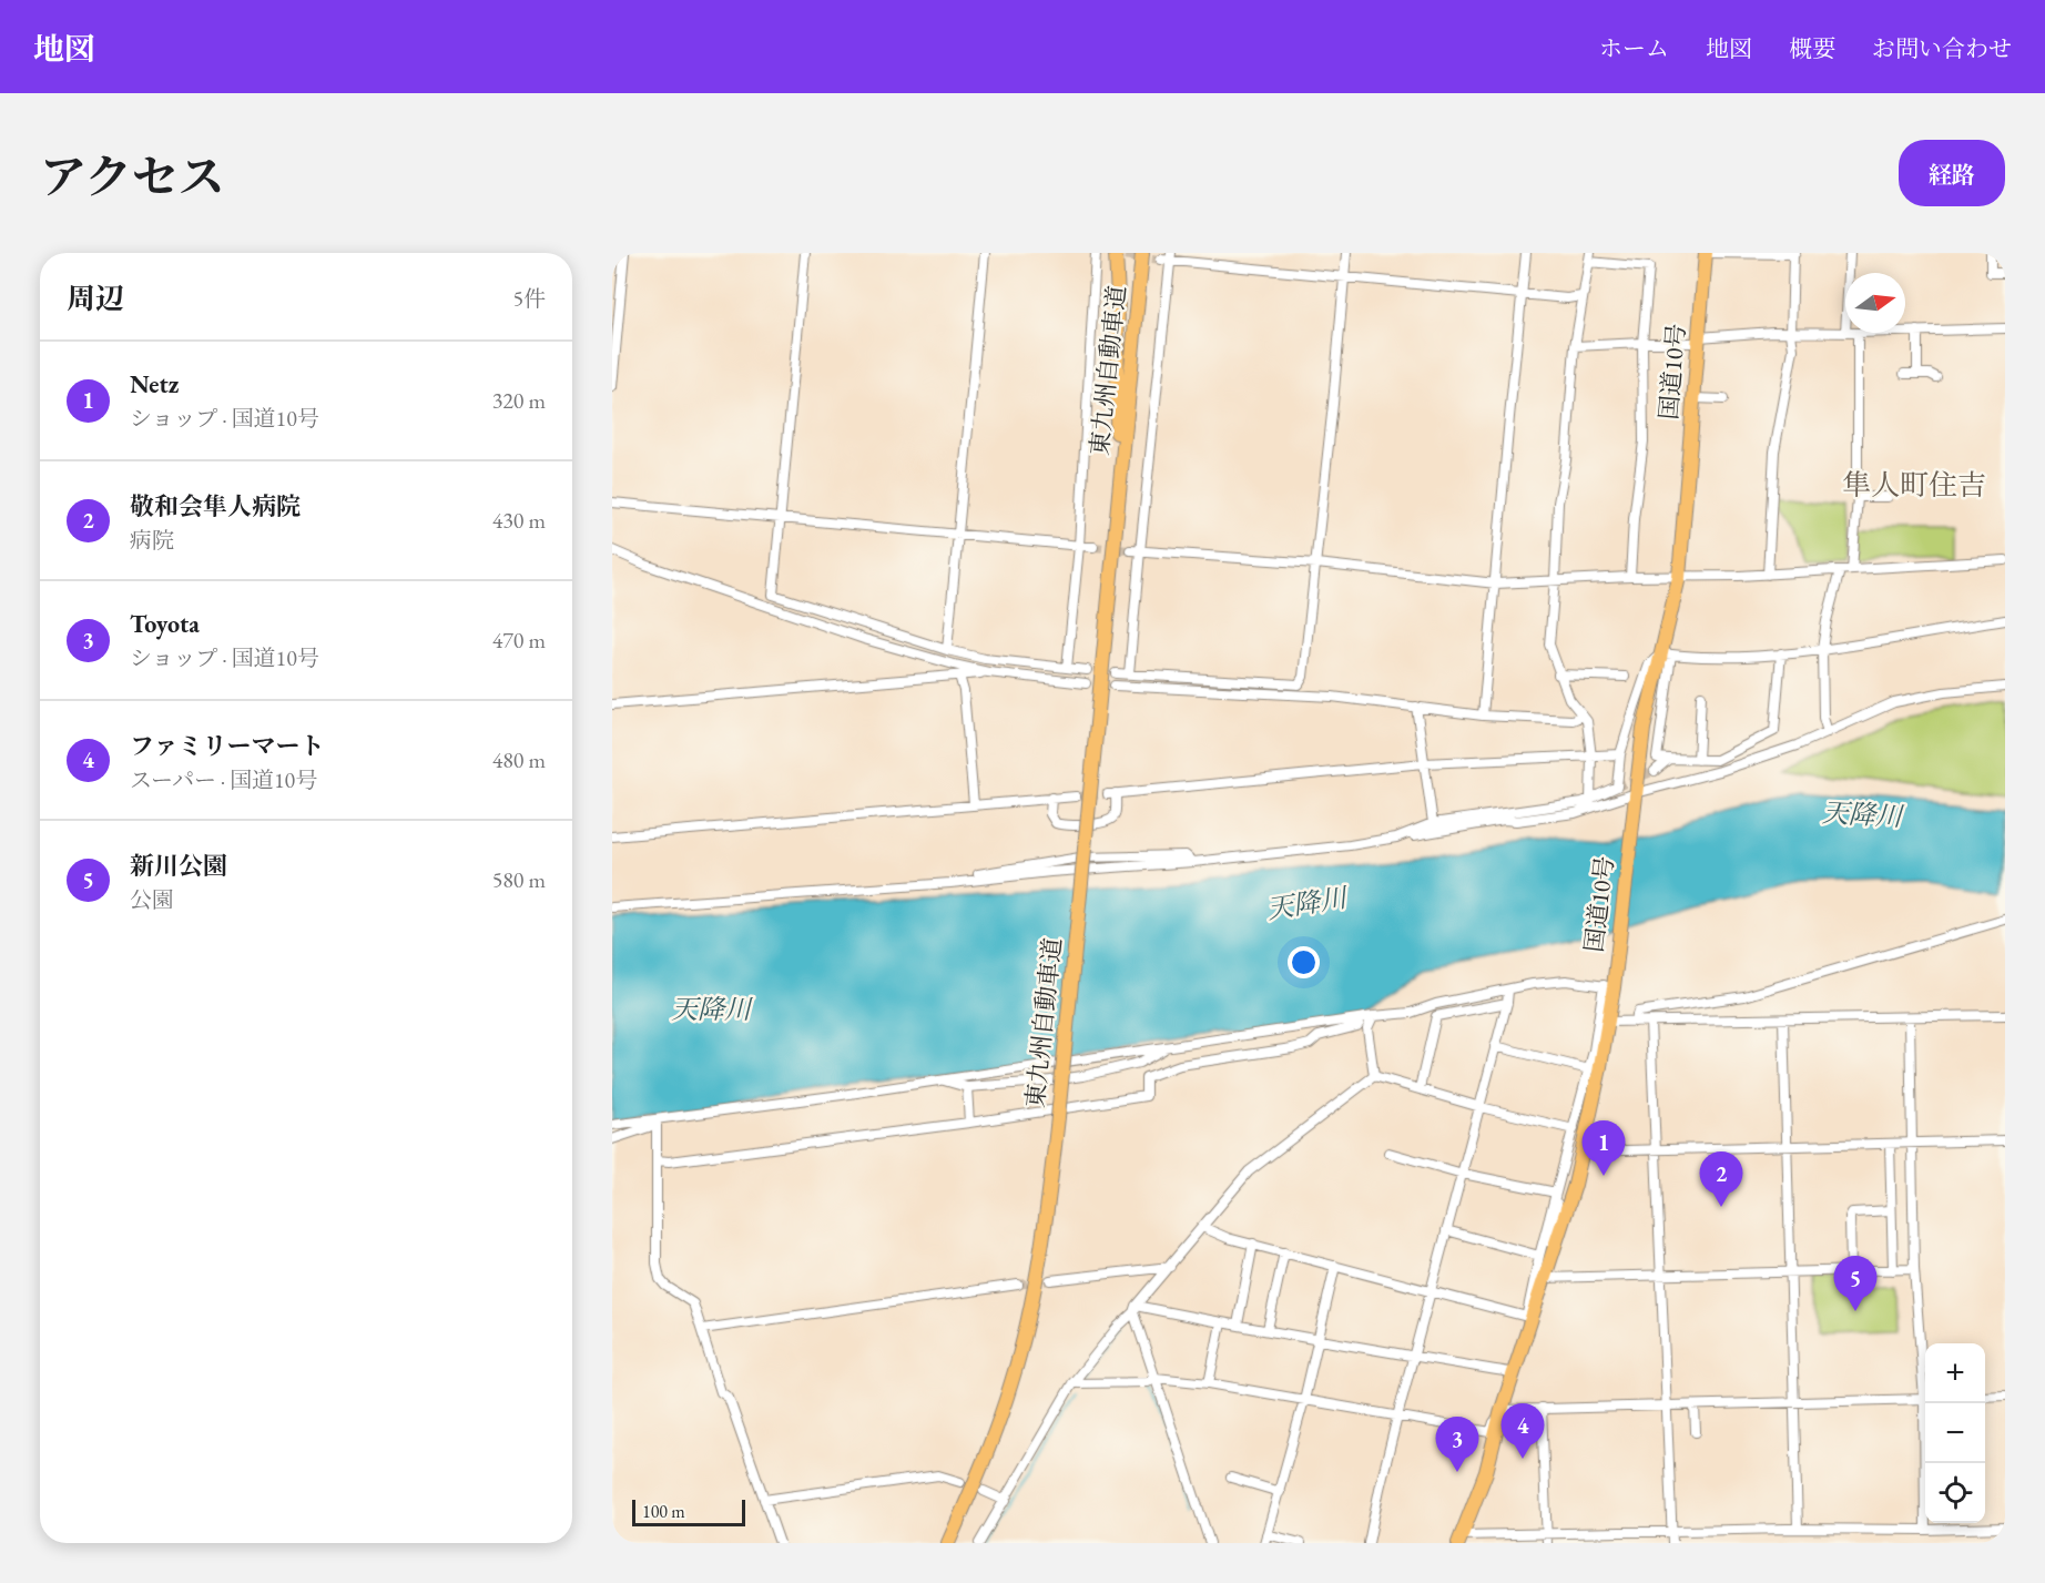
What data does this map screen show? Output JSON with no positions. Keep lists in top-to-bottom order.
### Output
{
  "streets": {
    "highway": ["東九州自動車道", "国道10号"]
  },
  "districts": ["隼人町住吉"],
  "water": ["天降川"],
  "scale_bar": "100 m",
  "north": "right",
  "page": {
    "header": "地図",
    "nav": [
      "ホーム",
      "地図",
      "概要",
      "お問い合わせ"
    ],
    "title": "アクセス",
    "buttons": "経路",
    "heading": ["周辺", "5件"],
    "list": [
      {
        "mark": "1",
        "name": "Netz",
        "note": "ショップ · 国道10号",
        "value": "320 m"
      },
      {
        "mark": "2",
        "name": "敬和会隼人病院",
        "note": "病院",
        "value": "430 m"
      },
      {
        "mark": "3",
        "name": "Toyota",
        "note": "ショップ · 国道10号",
        "value": "470 m"
      },
      {
        "mark": "4",
        "name": "ファミリーマート",
        "note": "スーパー · 国道10号",
        "value": "480 m"
      },
      {
        "mark": "5",
        "name": "新川公園",
        "note": "公園",
        "value": "580 m"
      }
    ],
    "pins": [
      "1",
      "2",
      "5",
      "4",
      "3"
    ],
    "map_buttons": ["+", "−"],
    "scale": "100 m"
  }
}
